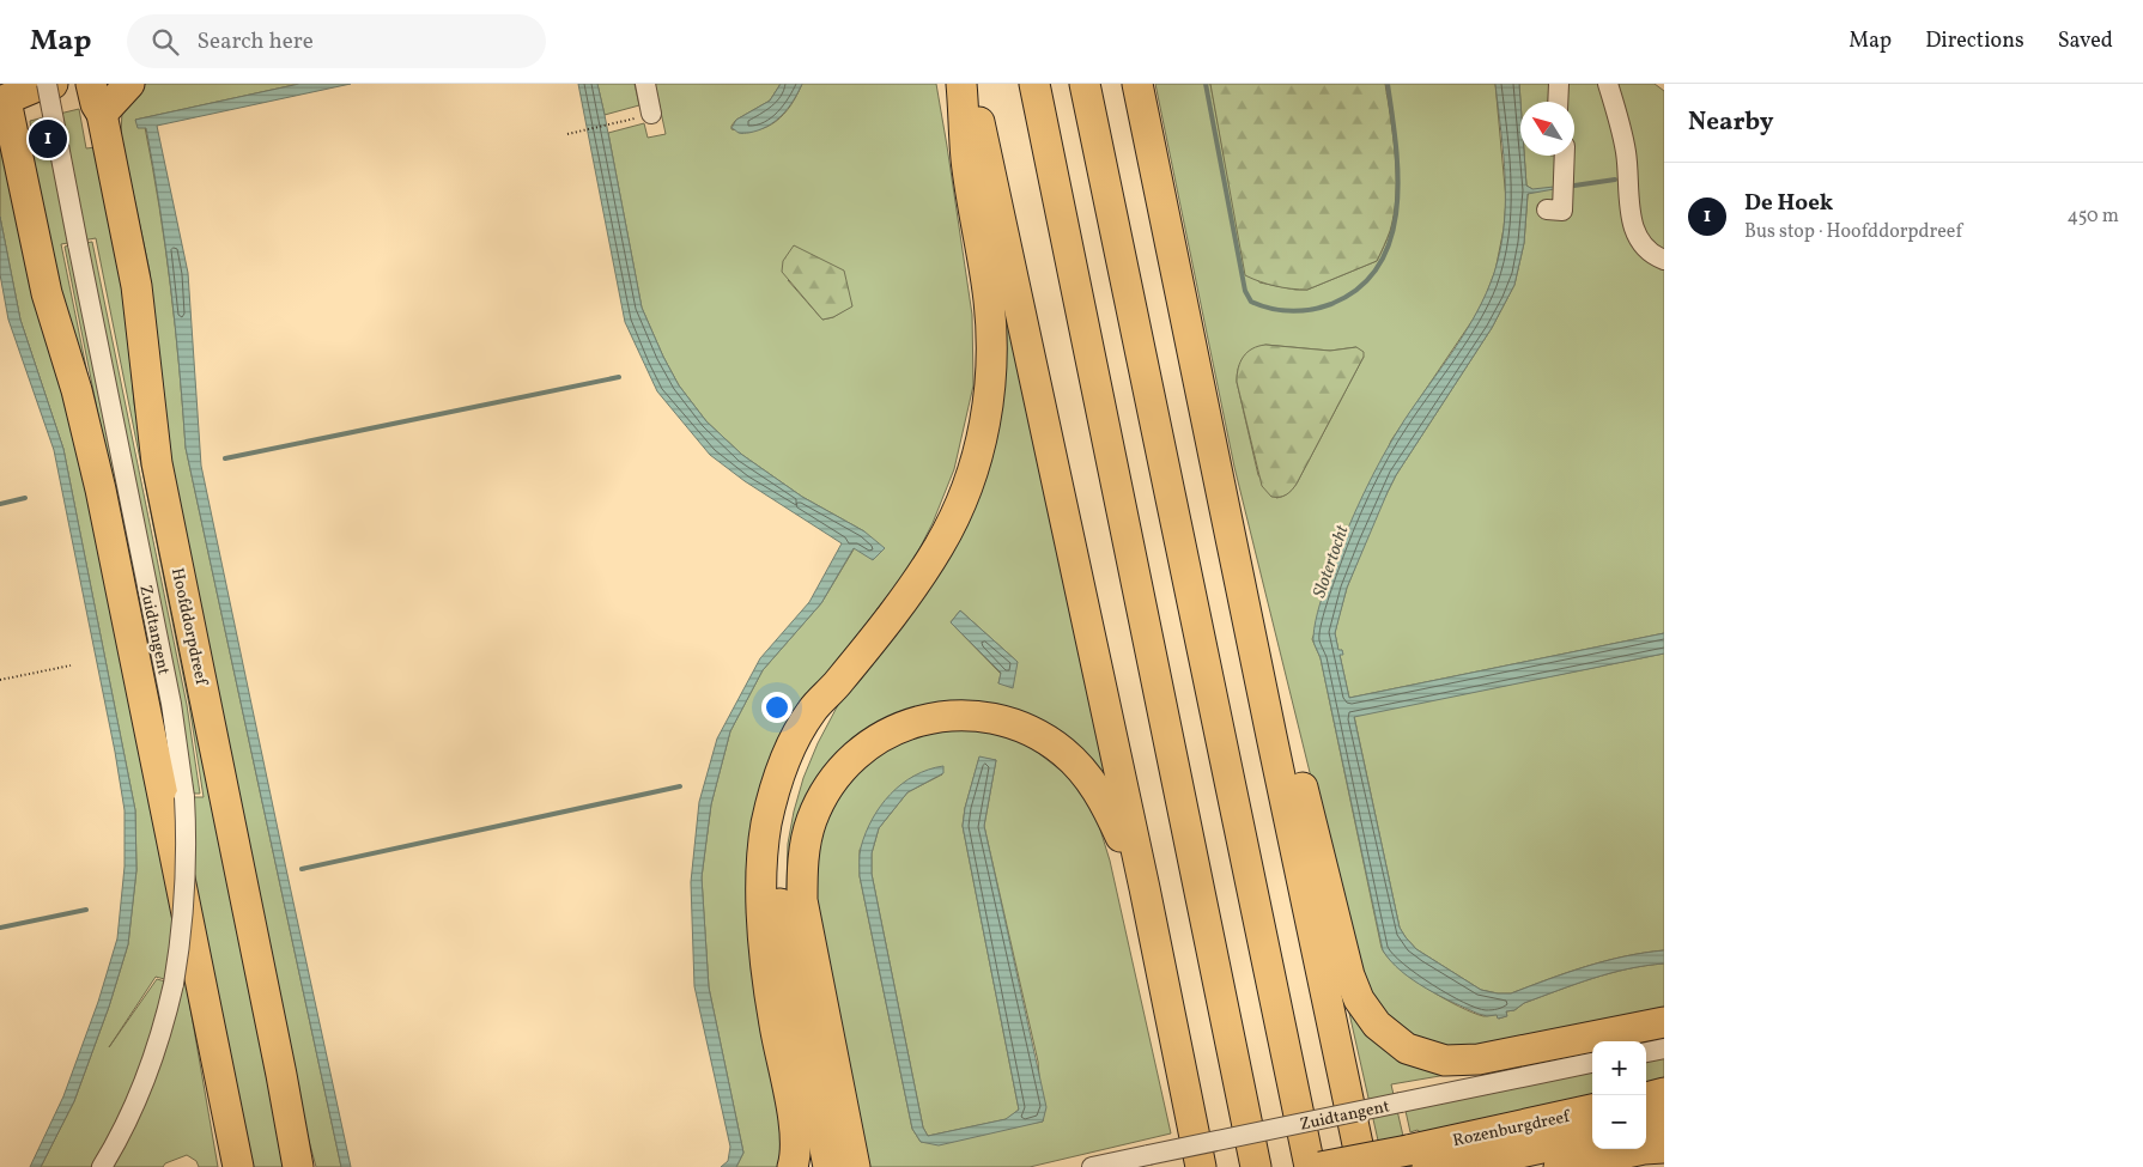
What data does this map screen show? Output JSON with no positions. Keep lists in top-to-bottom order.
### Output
{
  "streets": {
    "highway": ["Hoofddorpdreef", "Rozenburgdreef"],
    "lane": ["Zuidtangent"]
  },
  "water": ["Slotertocht"],
  "north": "top left",
  "page": {
    "header": "Map",
    "search": "Search here",
    "nav": ["Map", "Directions", "Saved"],
    "heading": "Nearby",
    "pins": "1",
    "list": [
      {
        "mark": "1",
        "name": "De Hoek",
        "note": "Bus stop · Hoofddorpdreef",
        "value": "450 m"
      }
    ],
    "map_buttons": ["+", "−"]
  }
}
